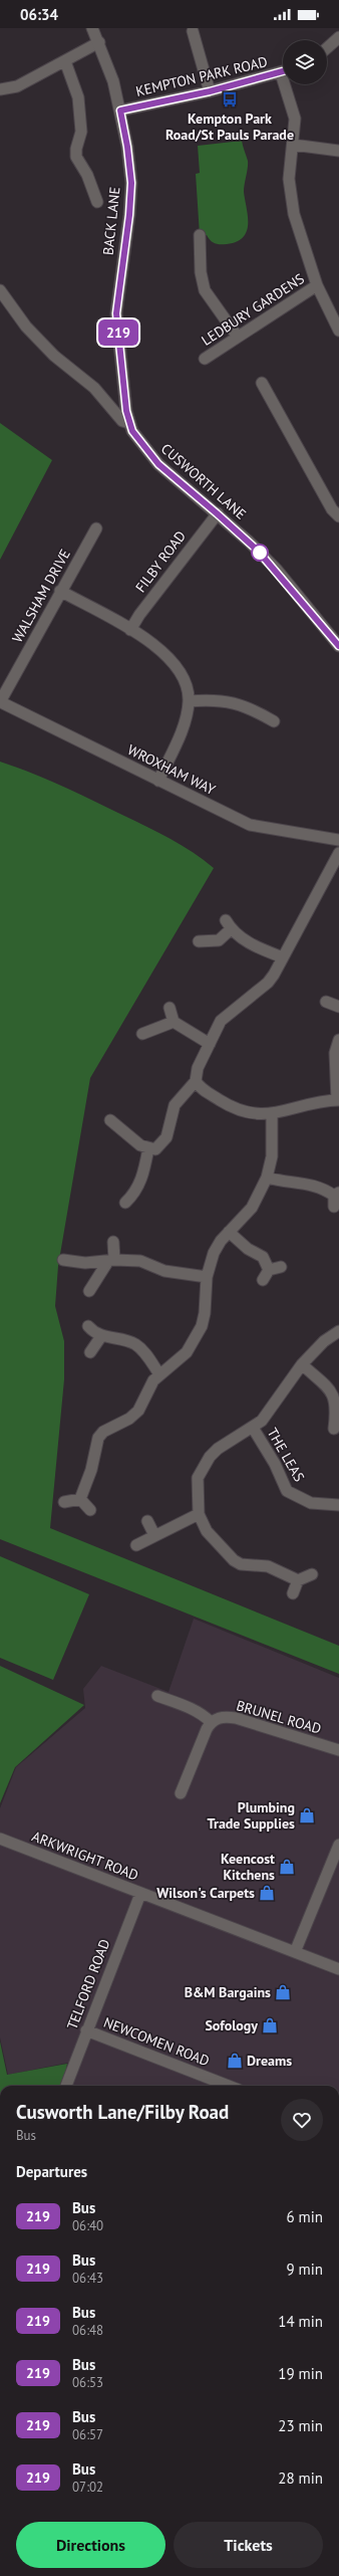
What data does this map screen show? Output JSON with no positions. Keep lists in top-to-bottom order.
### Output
{
  "streets": {
    "street": [
      "KEMPTON PARK ROAD",
      "BACK LANE",
      "LEDBURY GARDENS",
      "CUSWORTH LANE",
      "FILBY ROAD",
      "WALSHAM DRIVE",
      "WROXHAM WAY",
      "THE LEAS",
      "BRUNEL ROAD",
      "ARKWRIGHT ROAD",
      "TELFORD ROAD",
      "NEWCOMEN ROAD"
    ]
  },
  "crossings": [
    ["KEMPTON PARK ROAD", "BACK LANE"],
    ["BACK LANE", "CUSWORTH LANE"],
    ["CUSWORTH LANE", "FILBY ROAD"],
    ["WALSHAM DRIVE", "WROXHAM WAY"],
    ["ARKWRIGHT ROAD", "TELFORD ROAD"],
    ["TELFORD ROAD", "NEWCOMEN ROAD"]
  ],
  "places": {
    "bus stop": ["Kempton Park Road/St Pauls Parade"],
    "shop": [
      "Plumbing Trade Supplies",
      "Keencost Kitchens",
      "Wilson's Carpets",
      "B&M Bargains",
      "Sofology",
      "Dreams"
    ]
  },
  "lines": ["bus line 219"],
  "page": {
    "status": "06:34",
    "on_map": "219",
    "heading": [
      ["Cusworth Lane/Filby Road", "Bus"],
      "Departures"
    ],
    "list": [
      {
        "mark": "219",
        "name": "Bus",
        "note": "06:40",
        "value": "6 min"
      },
      {
        "mark": "219",
        "name": "Bus",
        "note": "06:43",
        "value": "9 min"
      },
      {
        "mark": "219",
        "name": "Bus",
        "note": "06:48",
        "value": "14 min"
      },
      {
        "mark": "219",
        "name": "Bus",
        "note": "06:53",
        "value": "19 min"
      },
      {
        "mark": "219",
        "name": "Bus",
        "note": "06:57",
        "value": "23 min"
      },
      {
        "mark": "219",
        "name": "Bus",
        "note": "07:02",
        "value": "28 min"
      }
    ],
    "buttons": ["Directions", "Tickets"]
  }
}
